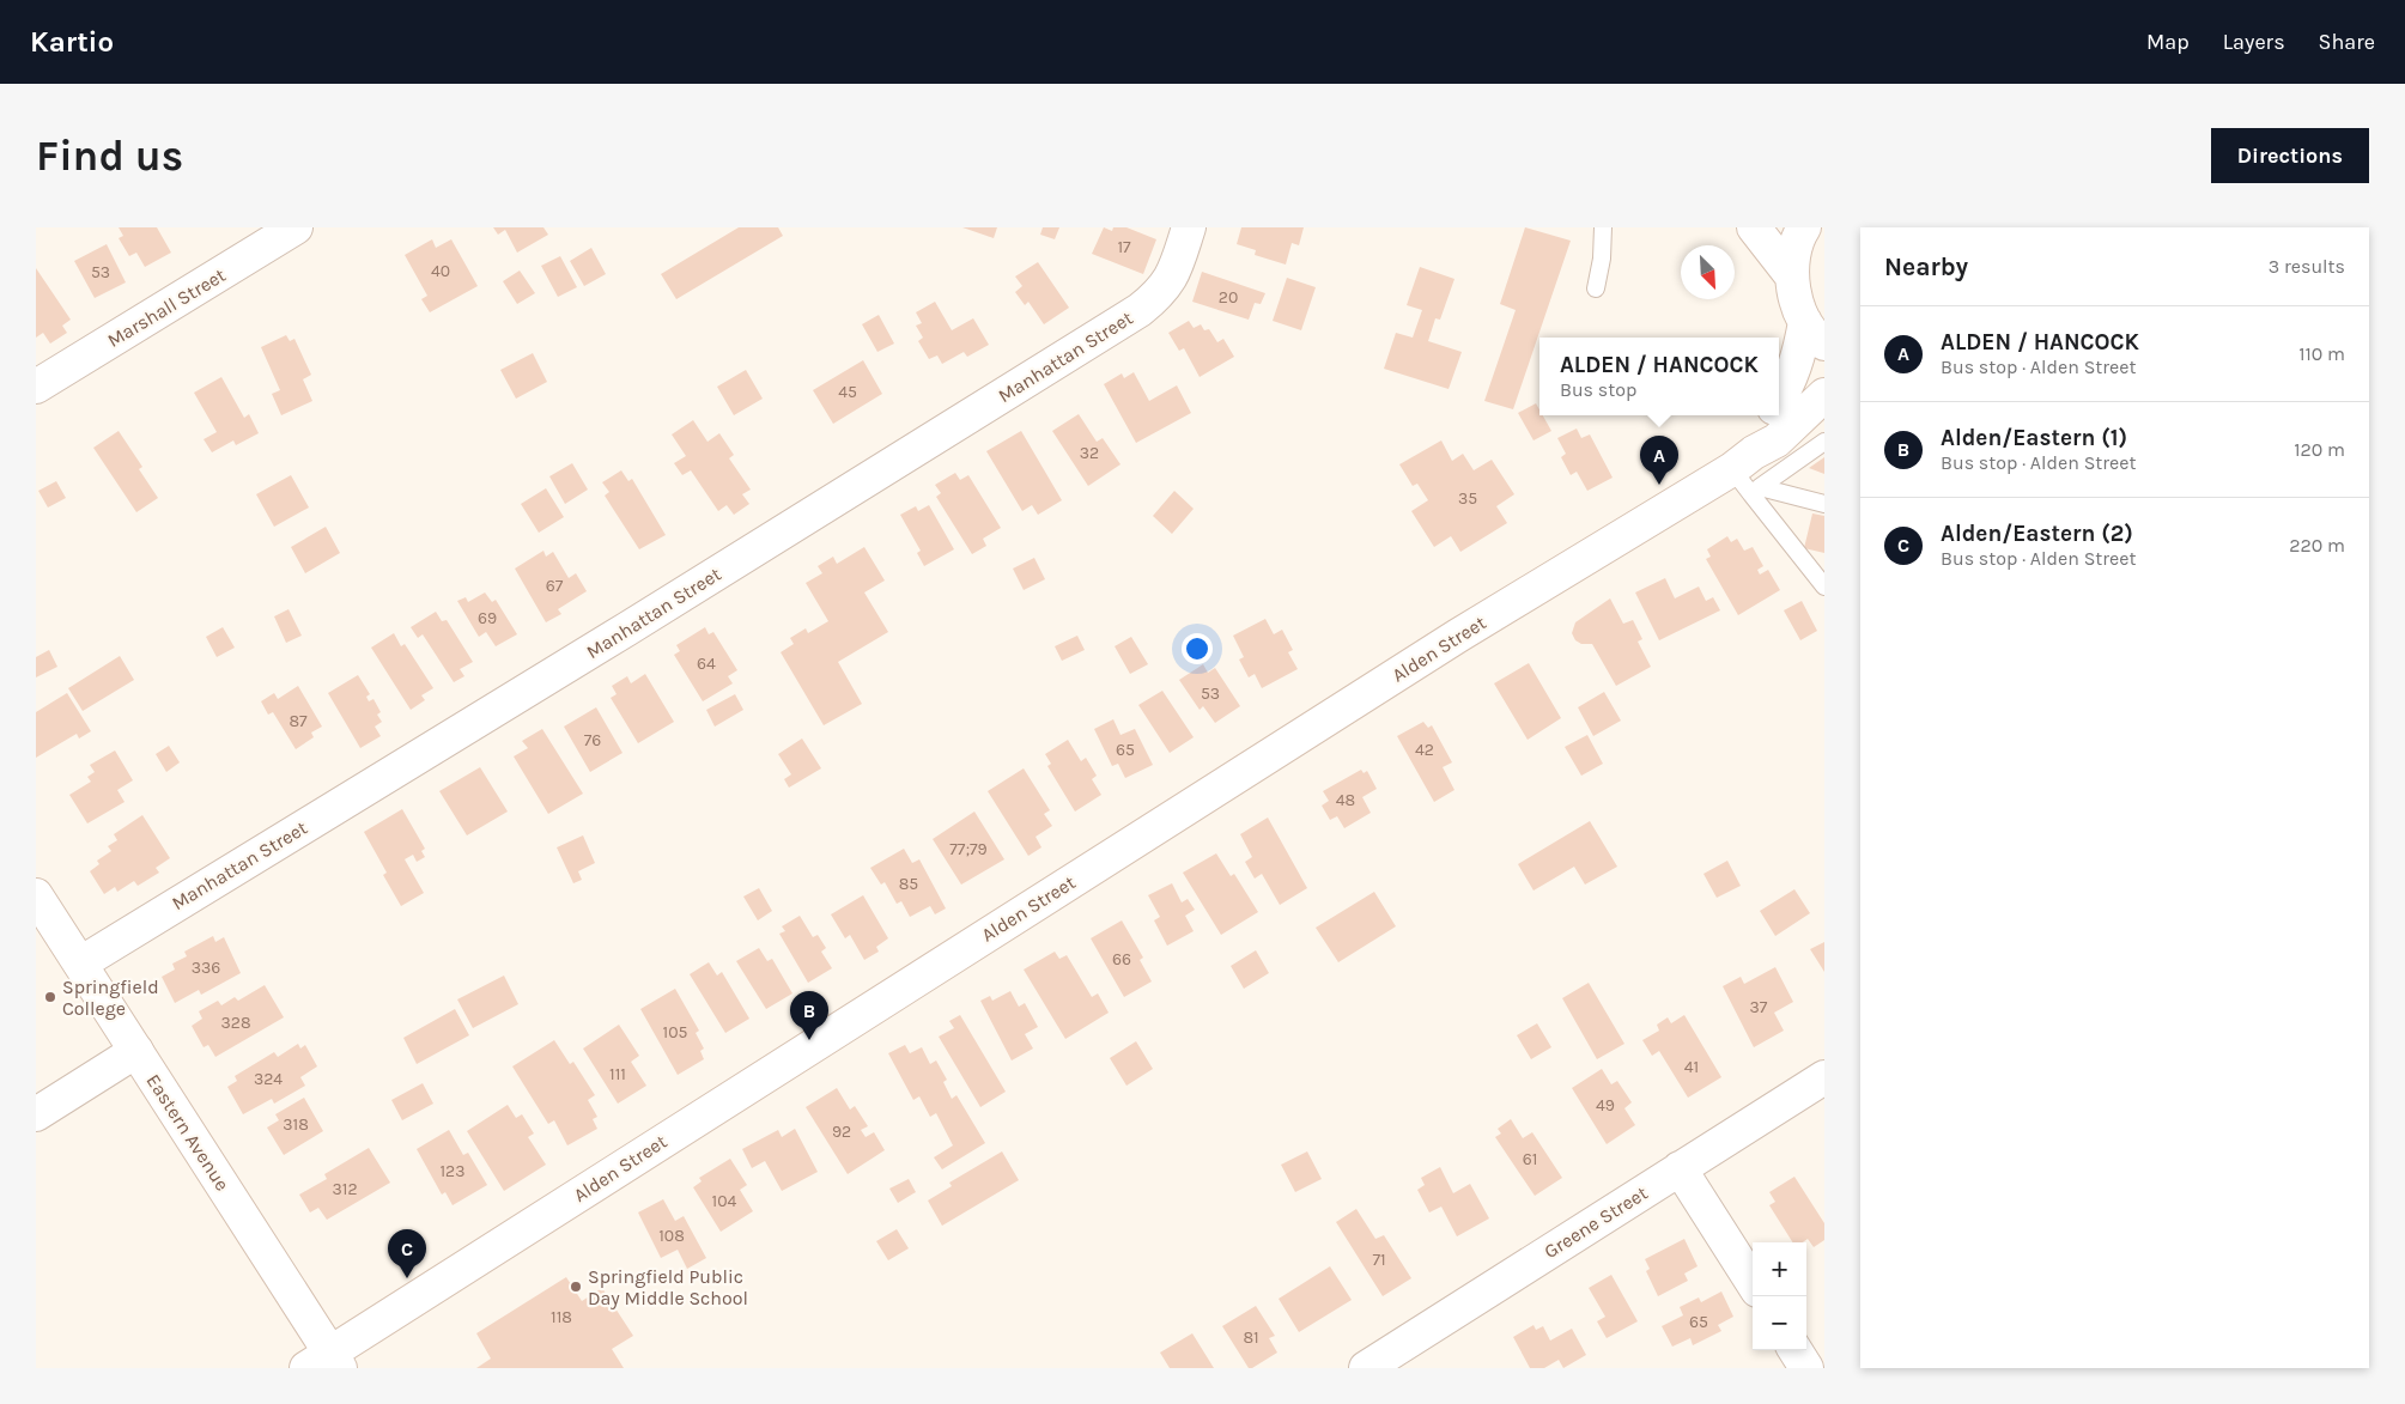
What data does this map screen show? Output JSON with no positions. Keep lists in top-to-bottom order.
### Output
{
  "streets": {
    "street": [
      "Marshall Street",
      "Manhattan Street",
      "Alden Street",
      "Eastern Avenue",
      "Greene Street"
    ]
  },
  "crossings": [
    ["Manhattan Street", "Eastern Avenue"],
    ["Alden Street", "Eastern Avenue"]
  ],
  "places": ["Springfield College", "Springfield Public Day Middle School"],
  "house_numbers": [
    "17",
    "40",
    "53",
    "20",
    "45",
    "32",
    "35",
    "67",
    "69",
    "64",
    "53",
    "87",
    "76",
    "65",
    "42",
    "48",
    "77;79",
    "85",
    "66",
    "336",
    "37",
    "328",
    "105",
    "41",
    "111",
    "324",
    "49",
    "318",
    "92",
    "61",
    "123",
    "312",
    "104",
    "108",
    "71",
    "118",
    "65",
    "81"
  ],
  "north": "bottom right",
  "page": {
    "header": "Kartio",
    "nav": ["Map", "Layers", "Share"],
    "buttons": "Directions",
    "title": "Find us",
    "heading": ["Nearby", "3 results"],
    "list": [
      {
        "mark": "A",
        "name": "ALDEN / HANCOCK",
        "note": "Bus stop · Alden Street",
        "value": "110 m"
      },
      {
        "mark": "B",
        "name": "Alden/Eastern (1)",
        "note": "Bus stop · Alden Street",
        "value": "120 m"
      },
      {
        "mark": "C",
        "name": "Alden/Eastern (2)",
        "note": "Bus stop · Alden Street",
        "value": "220 m"
      }
    ],
    "popup": ["ALDEN / HANCOCK", "Bus stop"],
    "pins": ["A", "B", "C"],
    "map_buttons": ["+", "−"]
  }
}
